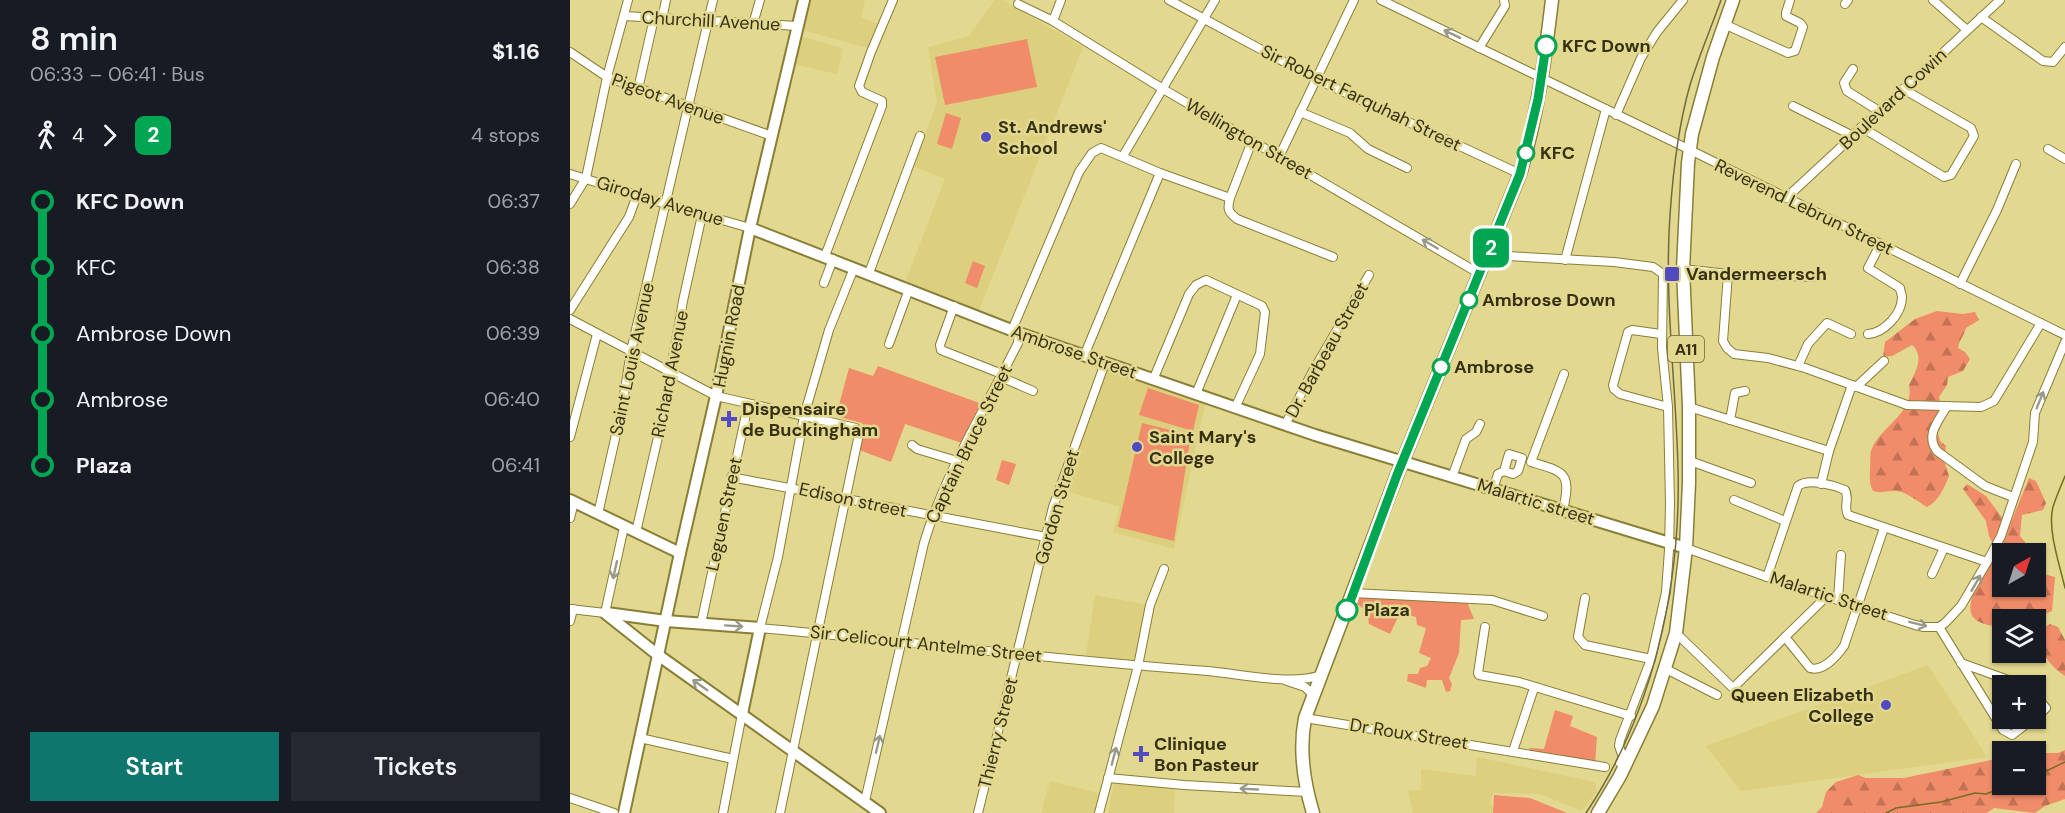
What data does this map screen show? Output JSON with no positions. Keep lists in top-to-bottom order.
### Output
{
  "streets": {
    "main road": [
      "Hugnin Road",
      "A11",
      "Ambrose Street",
      "Malartic street",
      "Sir Celicourt Antelme Street"
    ],
    "street": [
      "Churchill Avenue",
      "Sir Robert Farquhah Street",
      "Pigeot Avenue",
      "Boulevard Cowin",
      "Wellington Street",
      "Giroday Avenue",
      "Reverend Lebrun Street",
      "Dr. Barbeau Street",
      "Saint Louis Avenue",
      "Richard Avenue",
      "Captain Bruce Street",
      "Edison street",
      "Gordon Street",
      "Leguen Street",
      "Malartic Street",
      "Thierry Street",
      "Dr Roux Street"
    ]
  },
  "crossings": [
    ["Churchill Avenue", "Hugnin Road"],
    ["Churchill Avenue", "Saint Louis Avenue"],
    ["Pigeot Avenue", "Hugnin Road"],
    ["Pigeot Avenue", "Saint Louis Avenue"],
    ["Boulevard Cowin", "Reverend Lebrun Street"],
    ["Giroday Avenue", "Hugnin Road"],
    ["Giroday Avenue", "Ambrose Street"],
    ["Giroday Avenue", "Saint Louis Avenue"],
    ["Giroday Avenue", "Richard Avenue"],
    ["Reverend Lebrun Street", "A11"],
    ["Hugnin Road", "Ambrose Street"],
    ["Hugnin Road", "Sir Celicourt Antelme Street"],
    ["A11", "Malartic street"],
    ["A11", "Malartic Street"],
    ["Dr. Barbeau Street", "Ambrose Street"],
    ["Ambrose Street", "Captain Bruce Street"],
    ["Ambrose Street", "Malartic street"],
    ["Ambrose Street", "Gordon Street"],
    ["Captain Bruce Street", "Edison street"],
    ["Captain Bruce Street", "Sir Celicourt Antelme Street"],
    ["Edison street", "Gordon Street"],
    ["Edison street", "Leguen Street"],
    ["Malartic street", "Malartic Street"],
    ["Gordon Street", "Sir Celicourt Antelme Street"],
    ["Gordon Street", "Thierry Street"],
    ["Leguen Street", "Sir Celicourt Antelme Street"],
    ["Sir Celicourt Antelme Street", "Thierry Street"]
  ],
  "places": {
    "other": [
      "KFC Down",
      "St. Andrews' School",
      "KFC",
      "Ambrose Down",
      "Ambrose",
      "Saint Mary's College",
      "Plaza",
      "Queen Elizabeth College"
    ],
    "transit": ["Vandermeersch"],
    "health": ["Dispensaire de Buckingham", "Clinique Bon Pasteur"]
  },
  "lines": ["bus line 2"],
  "north": "top right",
  "page": {
    "heading": ["8 min", "06:33 – 06:41 · Bus", "$1.16"],
    "on_map": "2",
    "legs": ["4", "2", "4 stops"],
    "list": [
      {
        "name": "KFC Down",
        "value": "06:37"
      },
      {
        "name": "KFC",
        "value": "06:38"
      },
      {
        "name": "Ambrose Down",
        "value": "06:39"
      },
      {
        "name": "Ambrose",
        "value": "06:40"
      },
      {
        "name": "Plaza",
        "value": "06:41"
      }
    ],
    "map_buttons": ["+", "−"],
    "buttons": ["Start", "Tickets"]
  }
}
